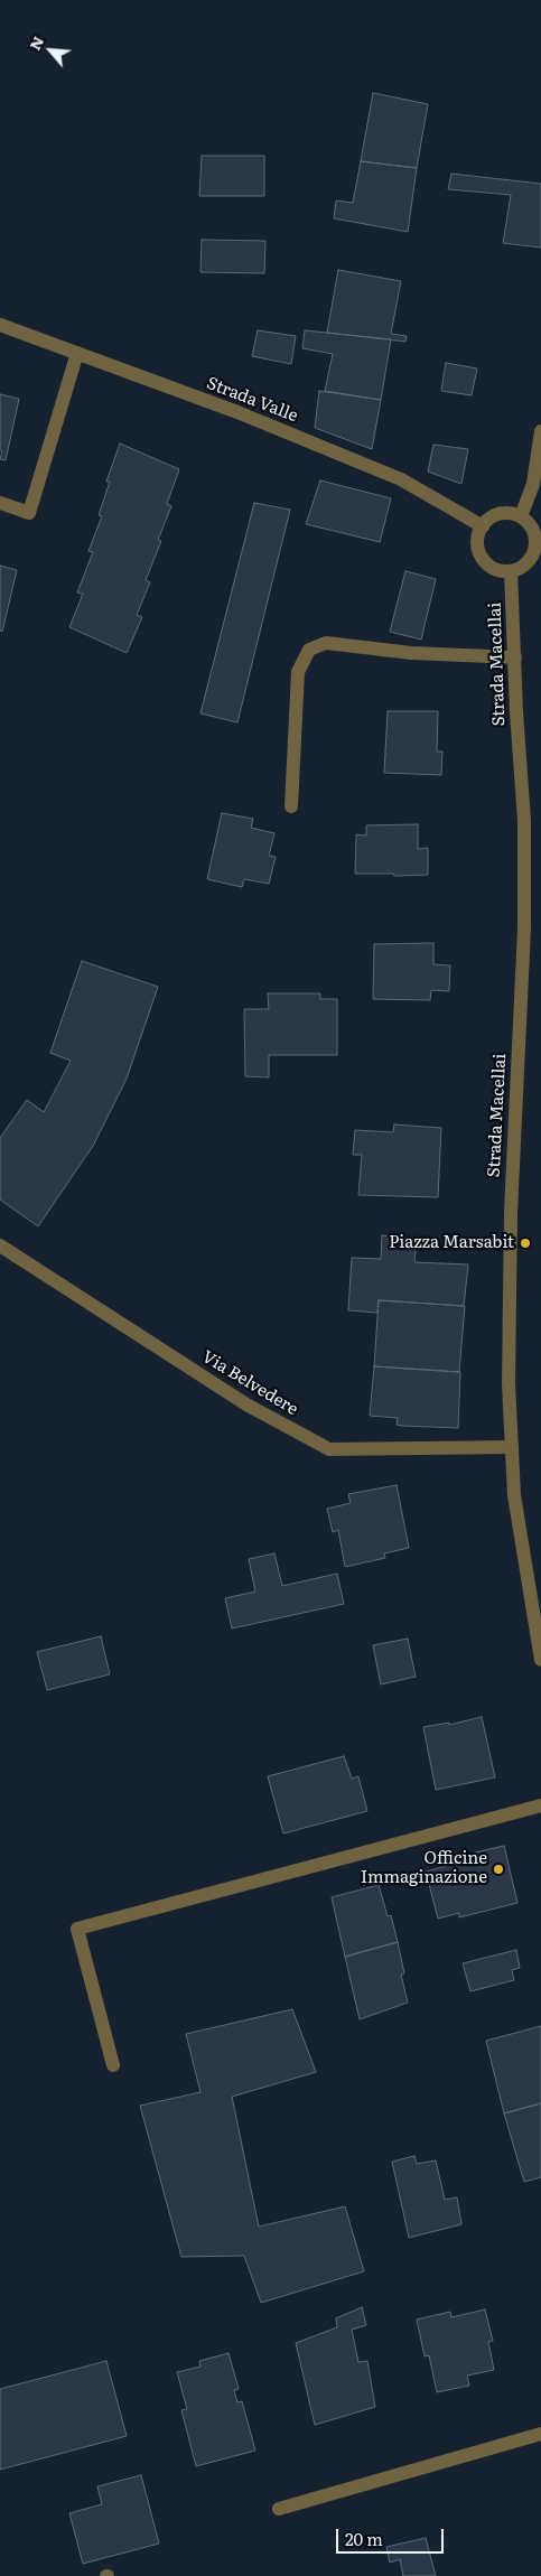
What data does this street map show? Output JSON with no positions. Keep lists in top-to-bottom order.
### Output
{
  "streets": {
    "street": ["Strada Valle", "Strada Macellai", "Via Belvedere"]
  },
  "crossings": [
    ["Strada Valle", "Strada Macellai"],
    ["Strada Macellai", "Via Belvedere"]
  ],
  "places": ["Piazza Marsabit", "Officine Immaginazione"],
  "scale_bar": "20 m",
  "north": "top left"
}
